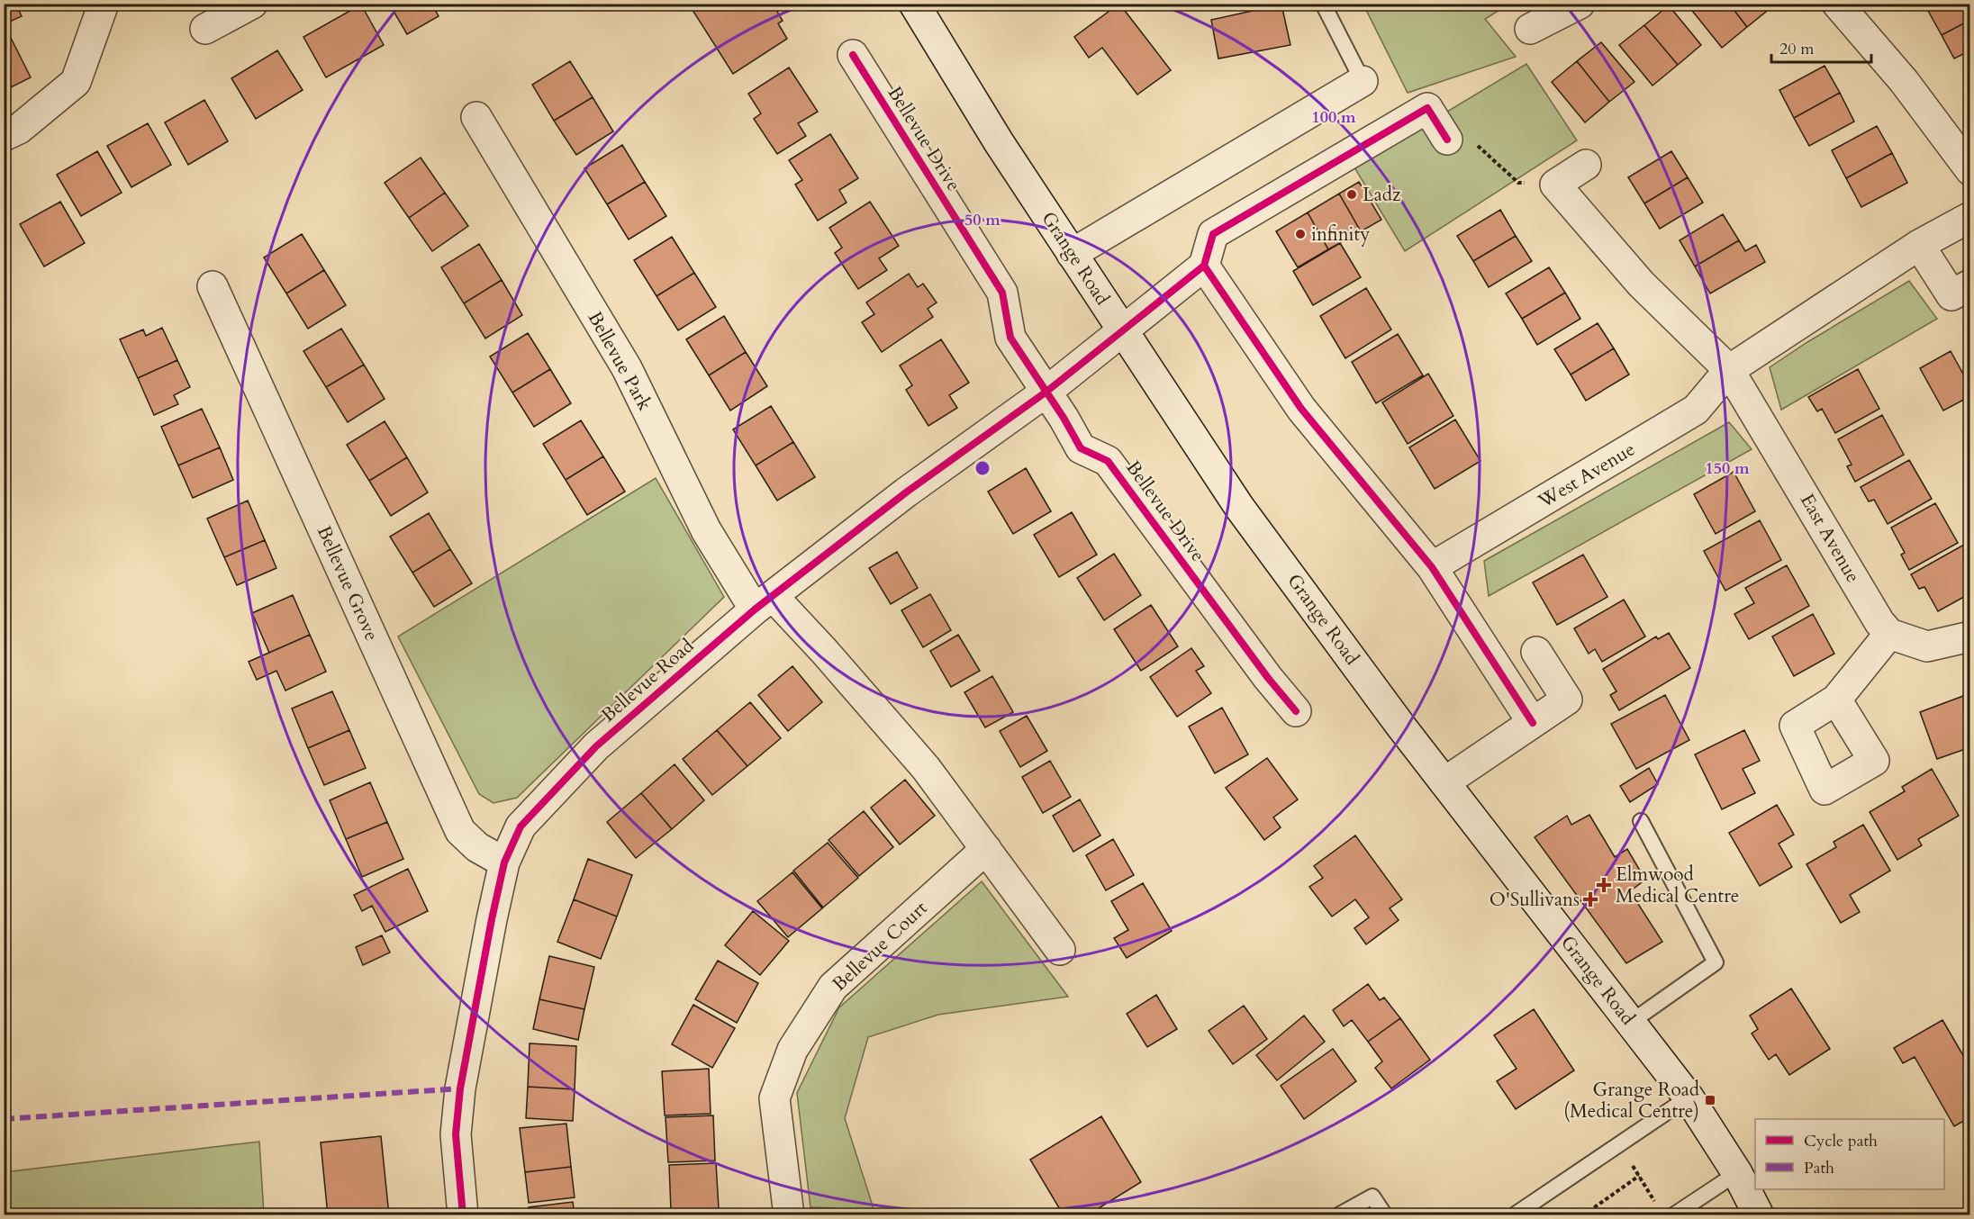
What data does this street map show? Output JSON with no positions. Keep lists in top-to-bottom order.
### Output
{
  "streets": {
    "street": [
      "Bellevue Drive",
      "Grange Road",
      "Bellevue Park",
      "West Avenue",
      "East Avenue",
      "Bellevue Grove",
      "Bellevue Road",
      "Bellevue Court"
    ]
  },
  "crossings": [
    ["Bellevue Drive", "Bellevue Road"],
    ["Grange Road", "Bellevue Road"],
    ["Bellevue Park", "Bellevue Road"],
    ["West Avenue", "East Avenue"],
    ["Bellevue Grove", "Bellevue Road"]
  ],
  "places": {
    "other": ["Ladz", "infinity"],
    "health": ["Elmwood Medical Centre", "O'Sullivans"],
    "transit": ["Grange Road (Medical Centre)"]
  },
  "legend": ["Cycle path", "Path"],
  "scale_bar": "20 m",
  "rings": ["100 m", "50 m", "150 m"]
}
